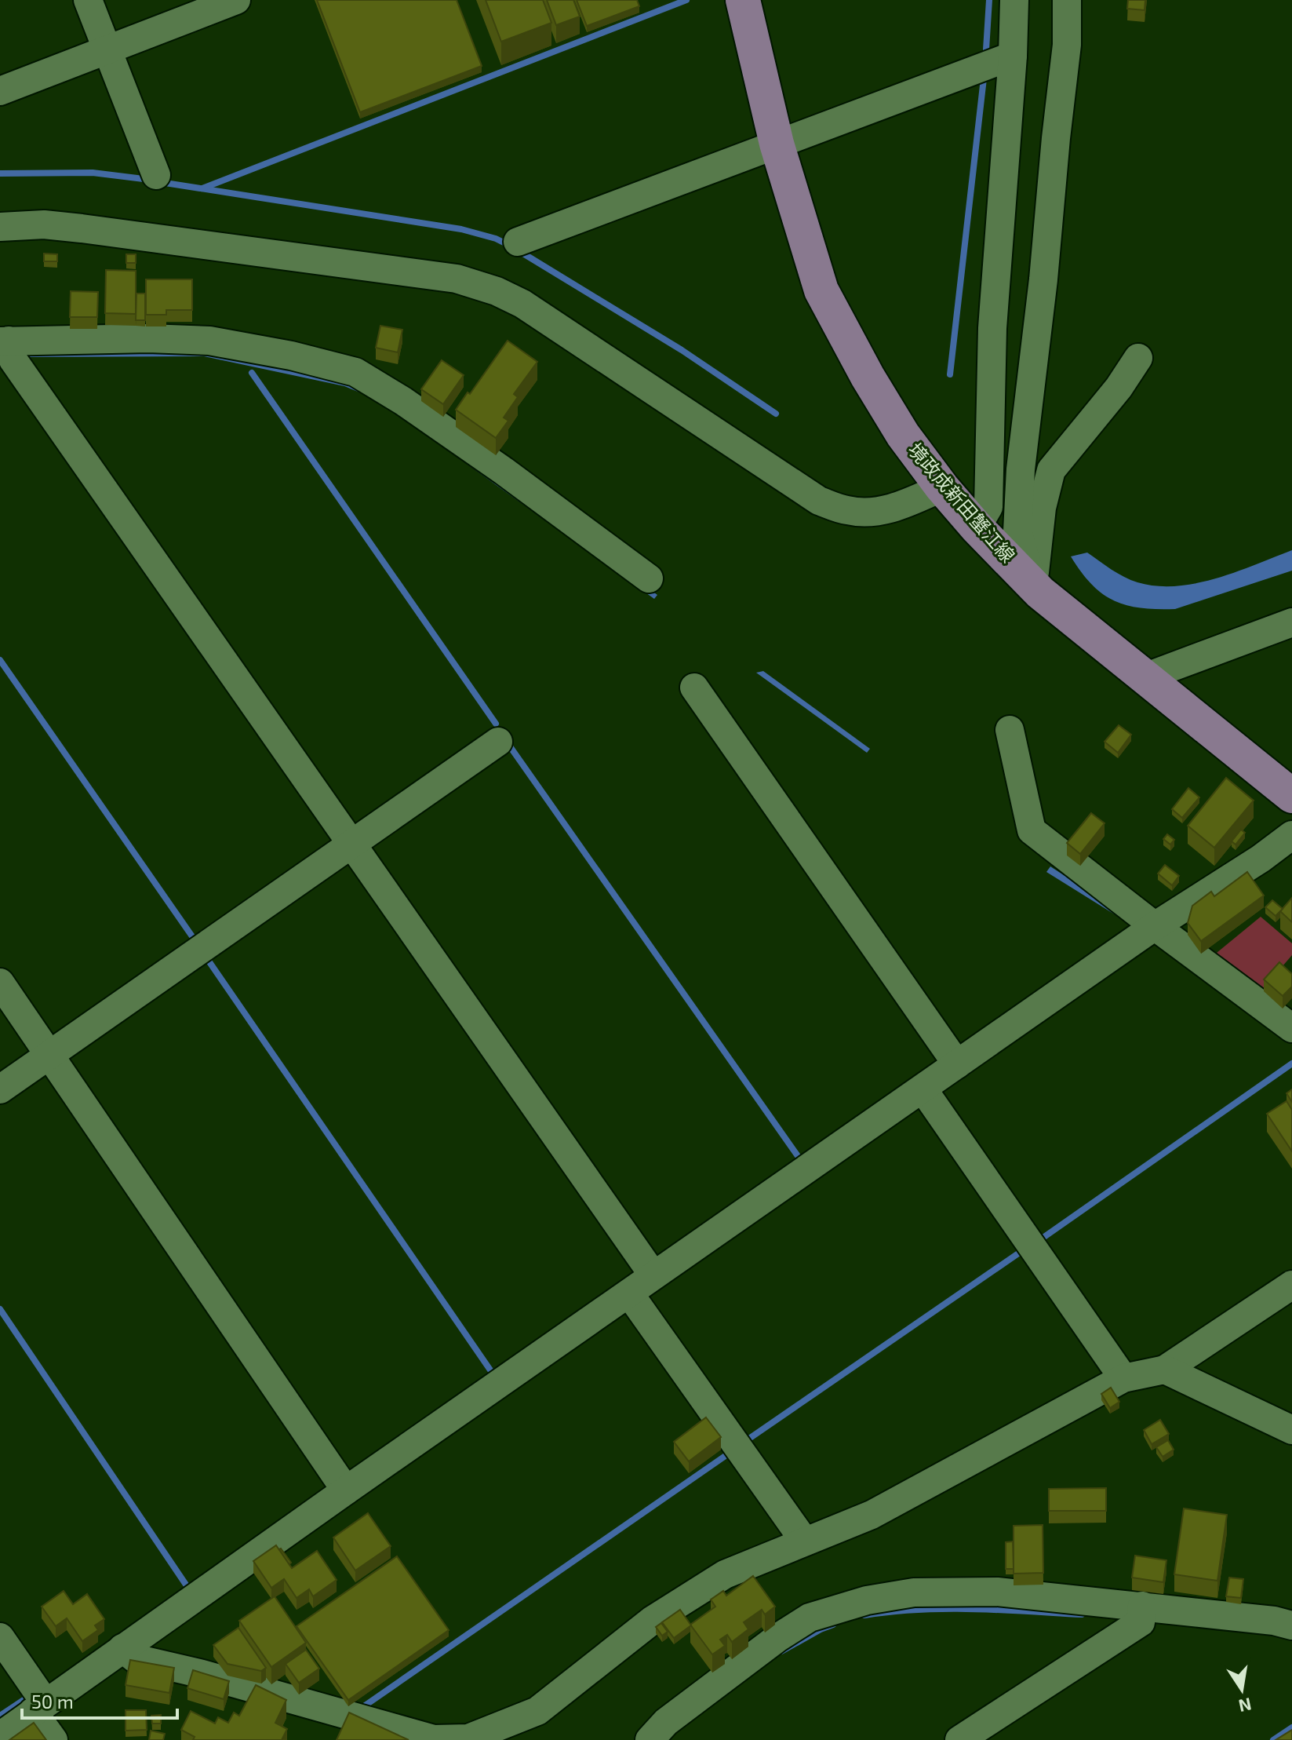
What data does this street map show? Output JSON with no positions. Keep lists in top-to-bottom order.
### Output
{
  "streets": {
    "main road": ["境政成新田蟹江線"]
  },
  "scale_bar": "50 m",
  "north": "bottom"
}
